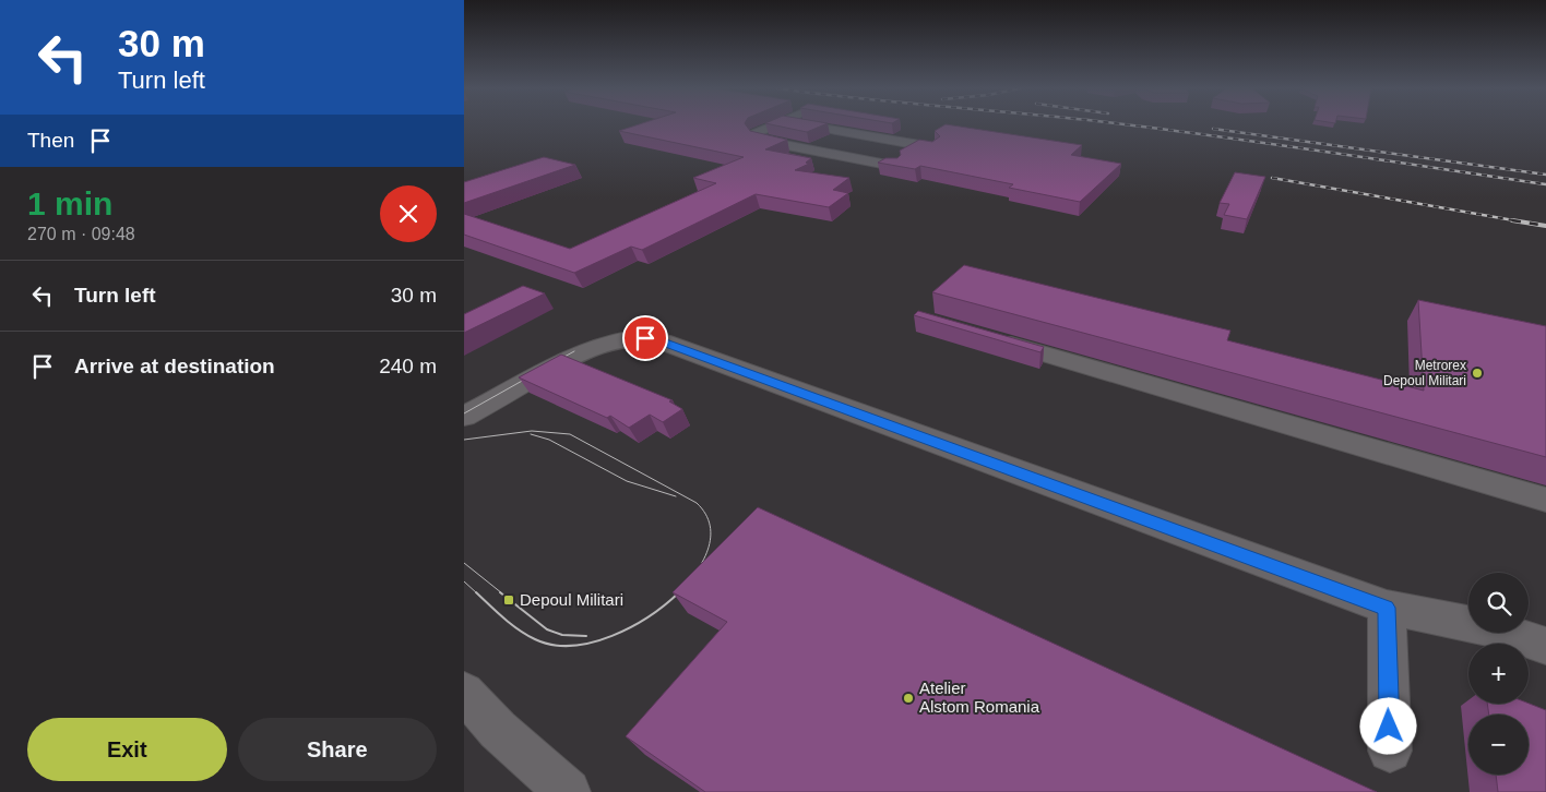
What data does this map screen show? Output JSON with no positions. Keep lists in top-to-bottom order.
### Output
{
  "places": {
    "other": ["Metrorex Depoul Militari", "Atelier Alstom Romania"],
    "transit": ["Depoul Militari"]
  },
  "page": {
    "turn": ["30 m", "Turn left"],
    "then": "Then",
    "heading": ["1 min", "270 m · 09:48"],
    "list": [
      {
        "name": "Turn left",
        "value": "30 m"
      },
      {
        "name": "Arrive at destination",
        "value": "240 m"
      }
    ],
    "map_buttons": ["+", "−"],
    "buttons": ["Exit", "Share"]
  }
}
